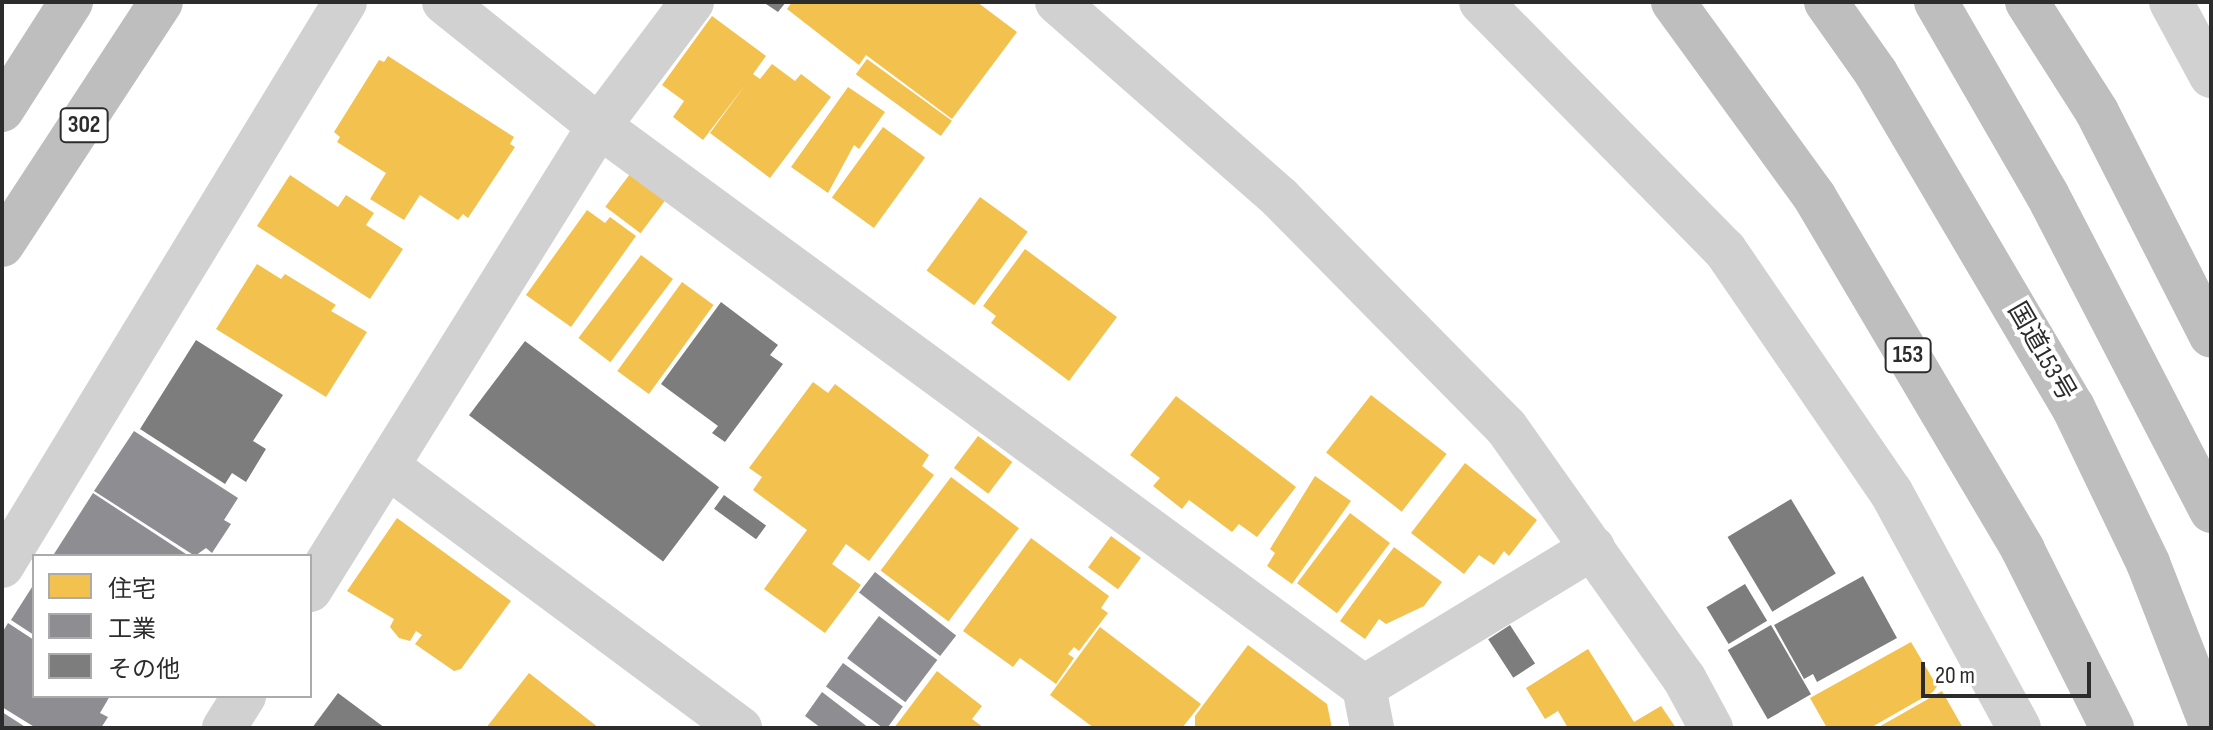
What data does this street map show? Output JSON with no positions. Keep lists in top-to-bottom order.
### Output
{
  "streets": {
    "highway": ["302", "国道153号", "153"]
  },
  "legend": ["住宅", "工業", "その他"],
  "scale_bar": "20 m"
}
